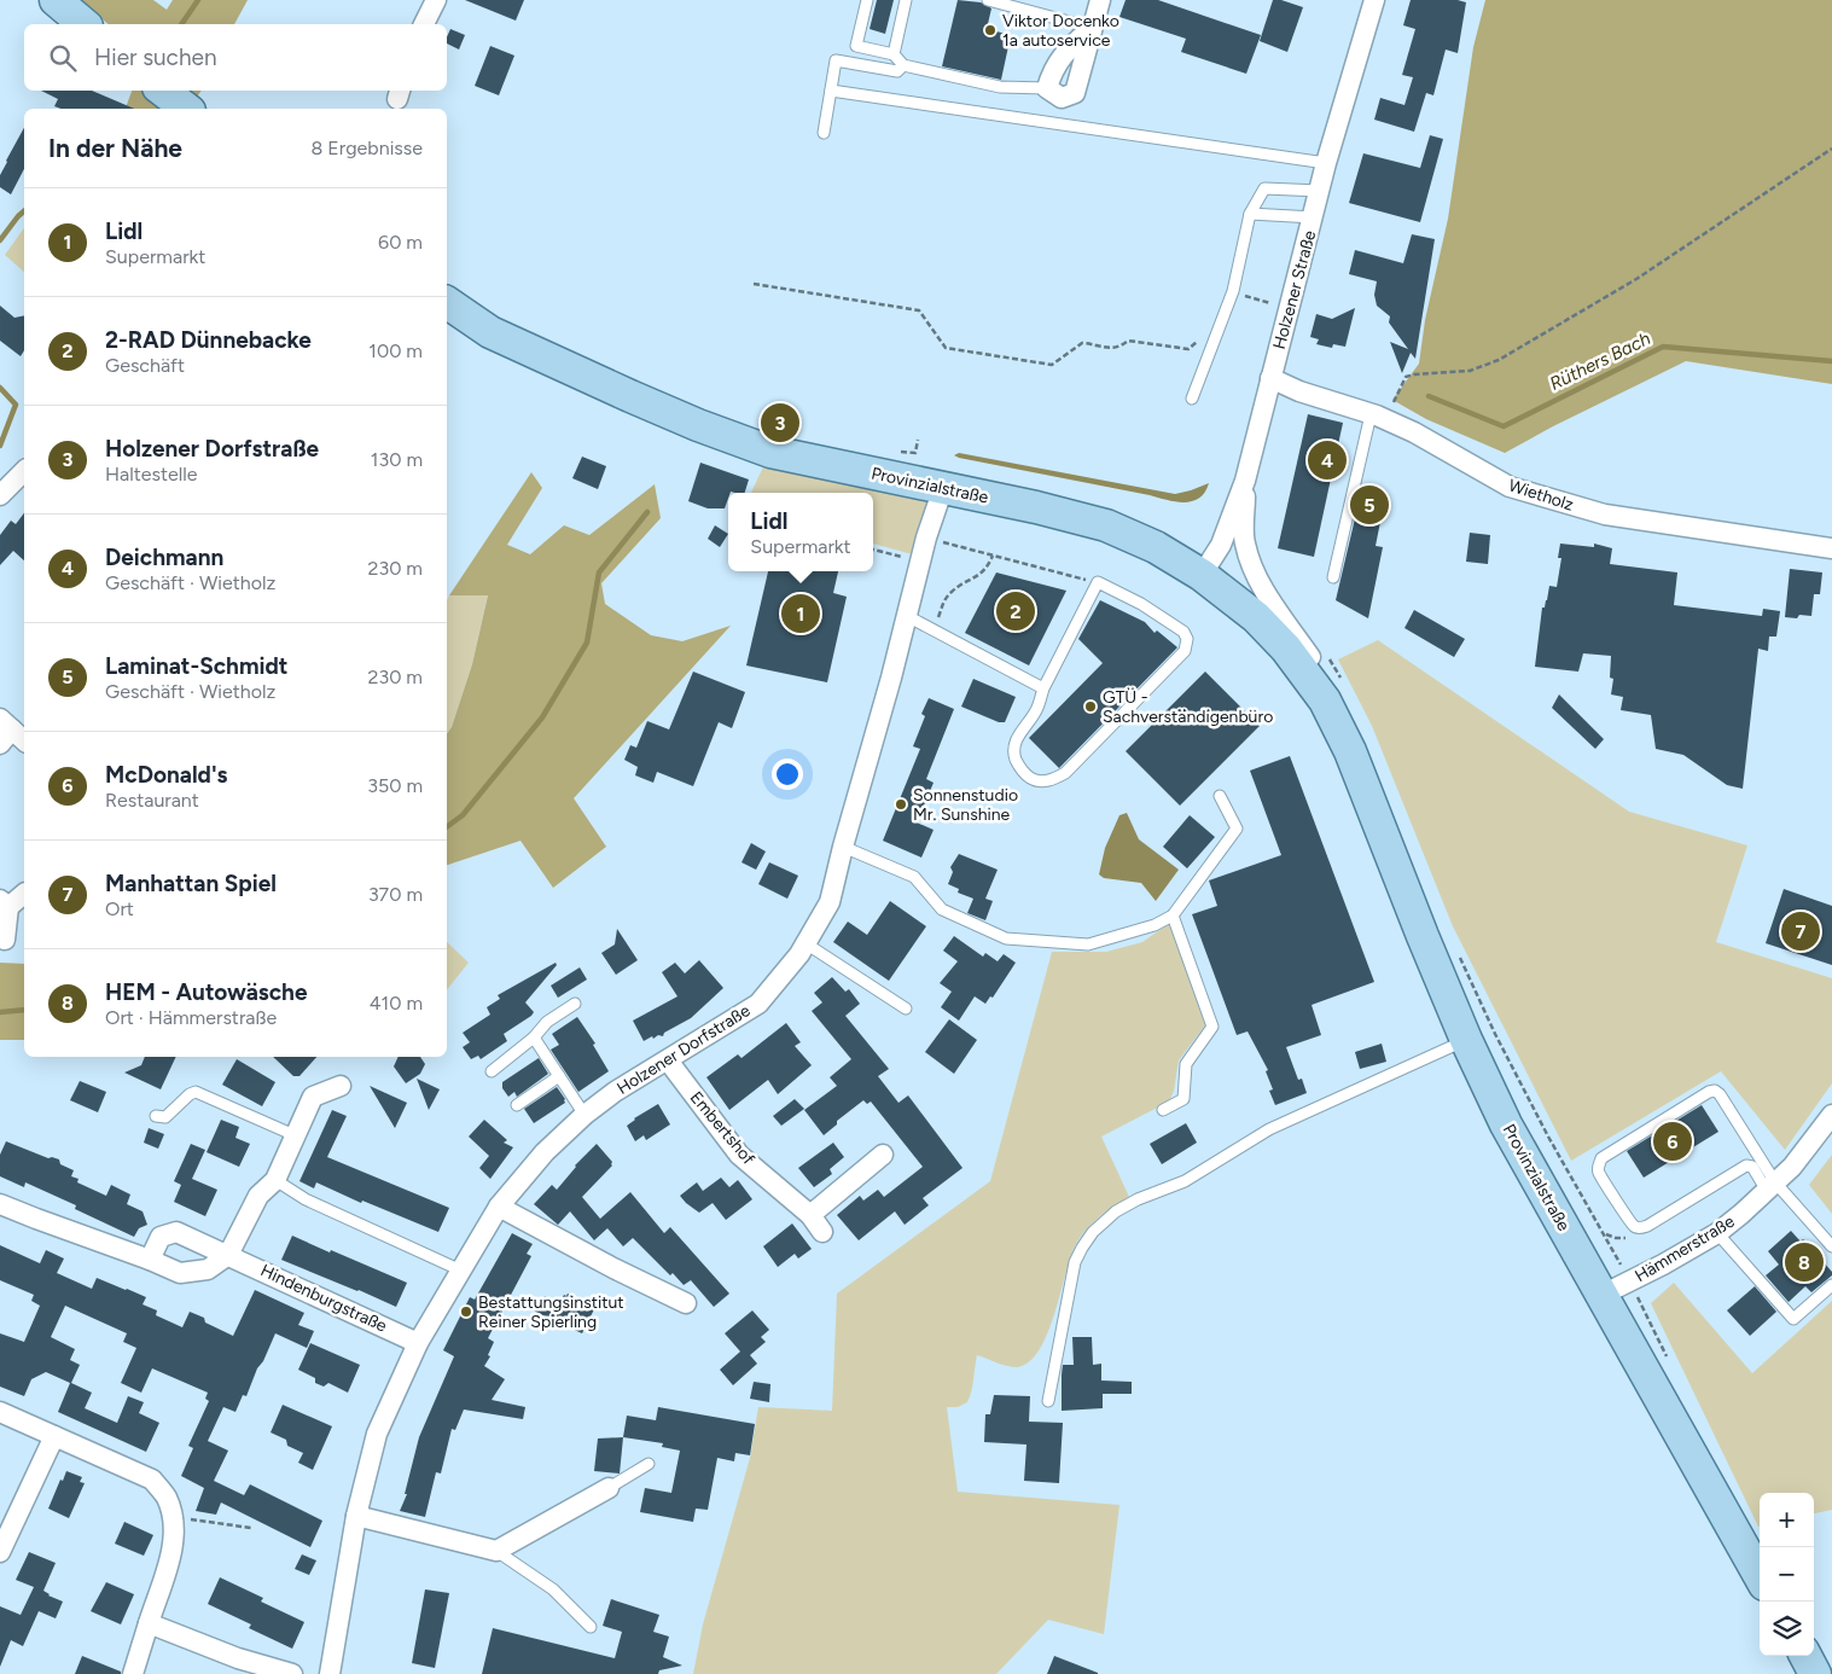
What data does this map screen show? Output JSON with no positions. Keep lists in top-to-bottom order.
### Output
{
  "streets": {
    "main road": ["Provinzialstraße"],
    "street": [
      "Holzener Straße",
      "Wietholz",
      "Holzener Dorfstraße",
      "Embertshof",
      "Hämmerstraße",
      "Hindenburgstraße"
    ]
  },
  "crossings": [
    ["Holzener Straße", "Provinzialstraße"],
    ["Holzener Straße", "Wietholz"],
    ["Provinzialstraße", "Holzener Dorfstraße"],
    ["Provinzialstraße", "Hämmerstraße"],
    ["Holzener Dorfstraße", "Embertshof"],
    ["Holzener Dorfstraße", "Hindenburgstraße"]
  ],
  "water": ["Rüthers Bach"],
  "places": [
    "Viktor Docenko 1a autoservice",
    "GTÜ - Sachverständigenbüro",
    "Sonnenstudio Mr. Sunshine",
    "Bestattungsinstitut Reiner Spierling"
  ],
  "page": {
    "search": "Hier suchen",
    "heading": ["In der Nähe", "8 Ergebnisse"],
    "list": [
      {
        "mark": "1",
        "name": "Lidl",
        "note": "Supermarkt",
        "value": "60 m"
      },
      {
        "mark": "2",
        "name": "2-RAD Dünnebacke",
        "note": "Geschäft",
        "value": "100 m"
      },
      {
        "mark": "3",
        "name": "Holzener Dorfstraße",
        "note": "Haltestelle",
        "value": "130 m"
      },
      {
        "mark": "4",
        "name": "Deichmann",
        "note": "Geschäft · Wietholz",
        "value": "230 m"
      },
      {
        "mark": "5",
        "name": "Laminat-Schmidt",
        "note": "Geschäft · Wietholz",
        "value": "230 m"
      },
      {
        "mark": "6",
        "name": "McDonald's",
        "note": "Restaurant",
        "value": "350 m"
      },
      {
        "mark": "7",
        "name": "Manhattan Spiel",
        "note": "Ort",
        "value": "370 m"
      },
      {
        "mark": "8",
        "name": "HEM - Autowäsche",
        "note": "Ort · Hämmerstraße",
        "value": "410 m"
      }
    ],
    "pins": [
      "3",
      "4",
      "5",
      "2",
      "1",
      "7",
      "6",
      "8"
    ],
    "popup": ["Lidl", "Supermarkt"],
    "map_buttons": ["+", "−"]
  }
}
